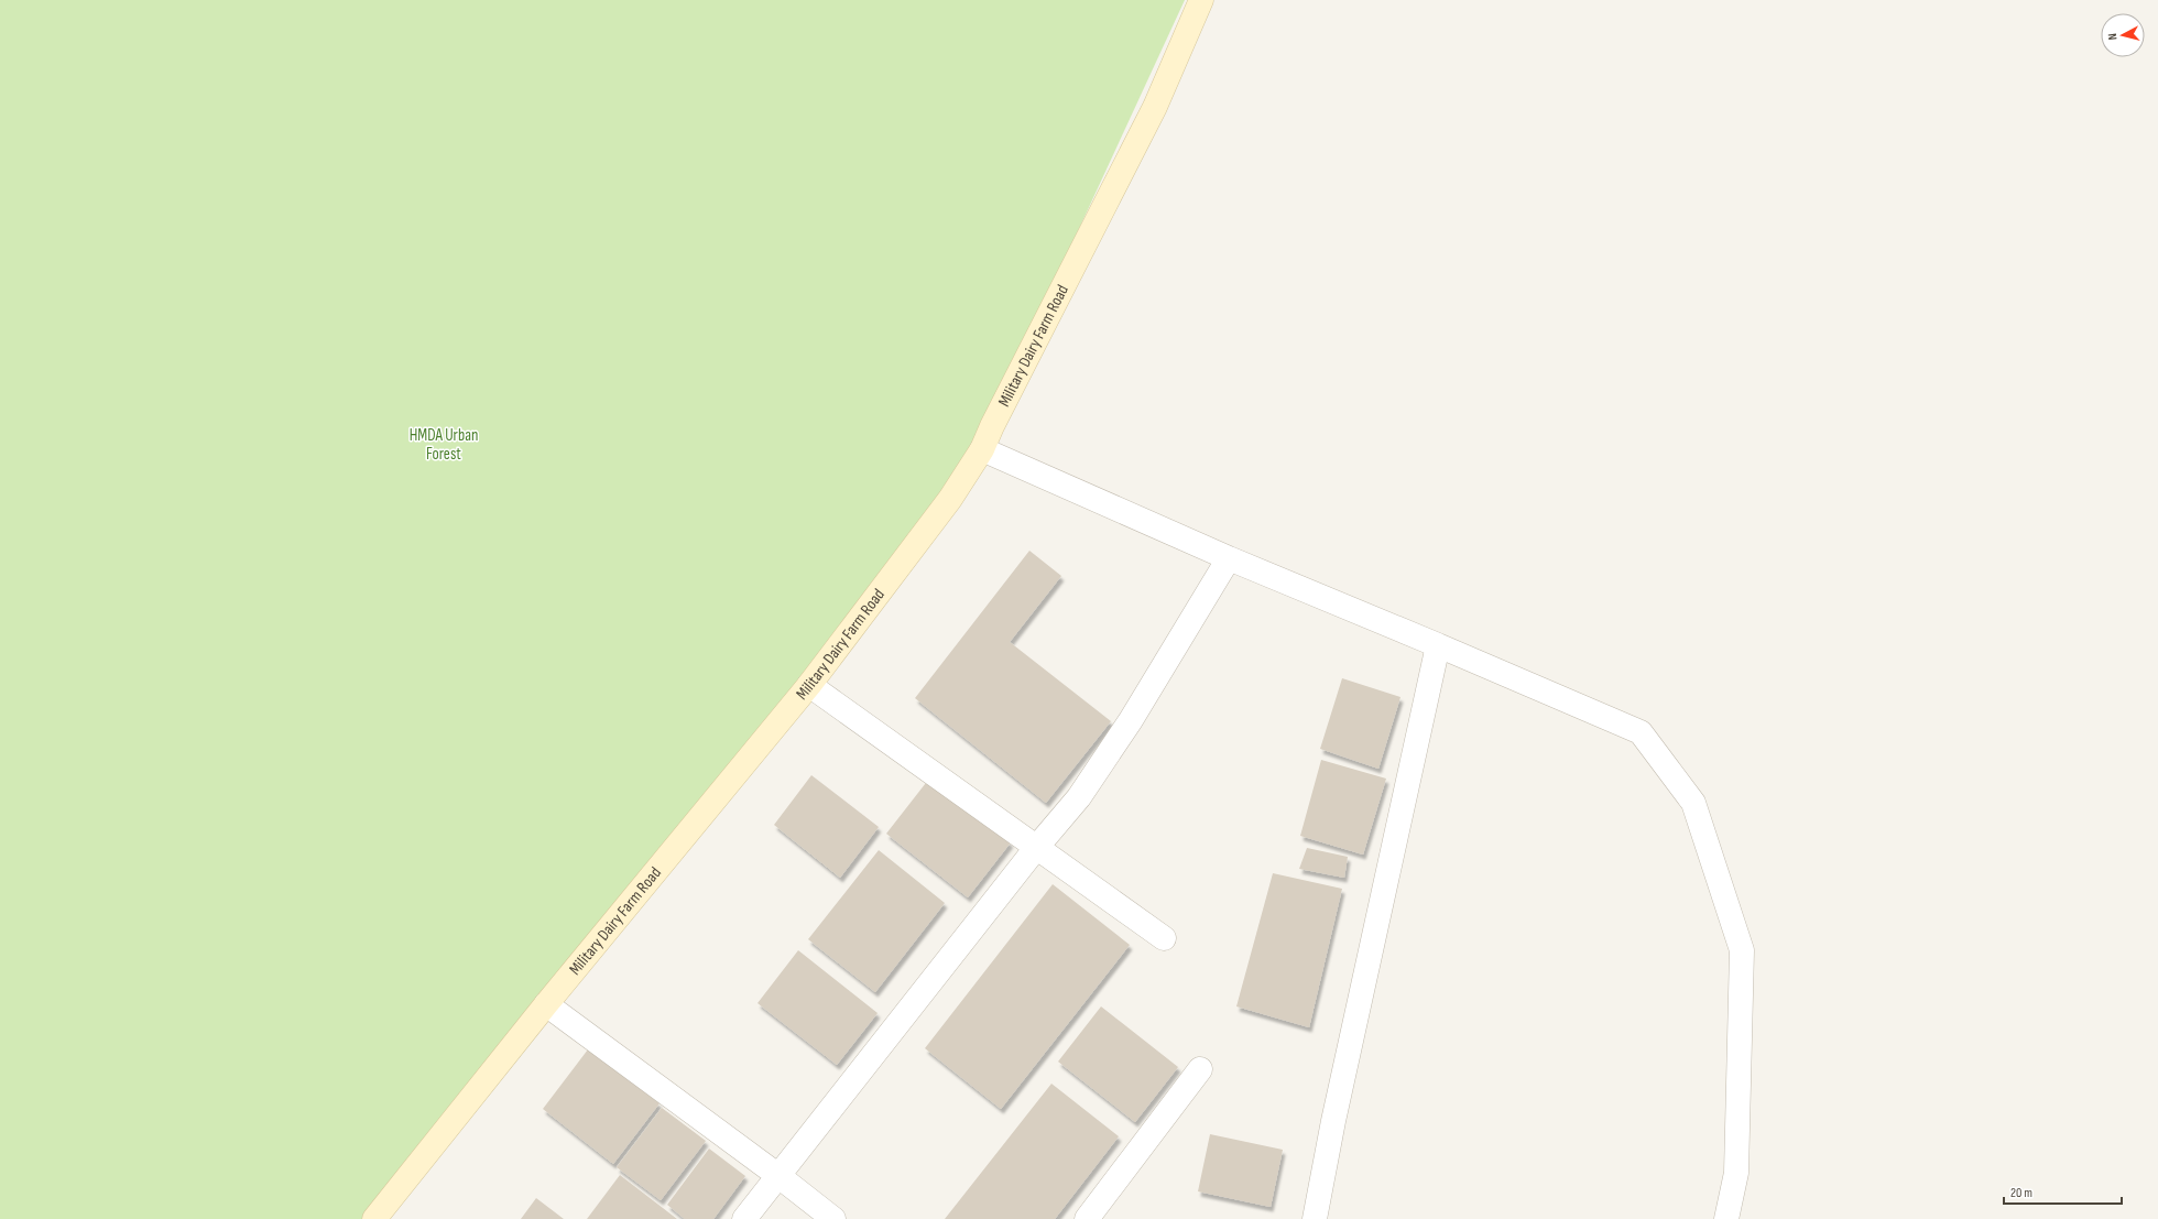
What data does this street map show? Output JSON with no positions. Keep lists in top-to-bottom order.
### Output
{
  "streets": {
    "main road": ["Military Dairy Farm Road"]
  },
  "parks": ["HMDA Urban Forest"],
  "scale_bar": "20 m",
  "north": "left"
}
